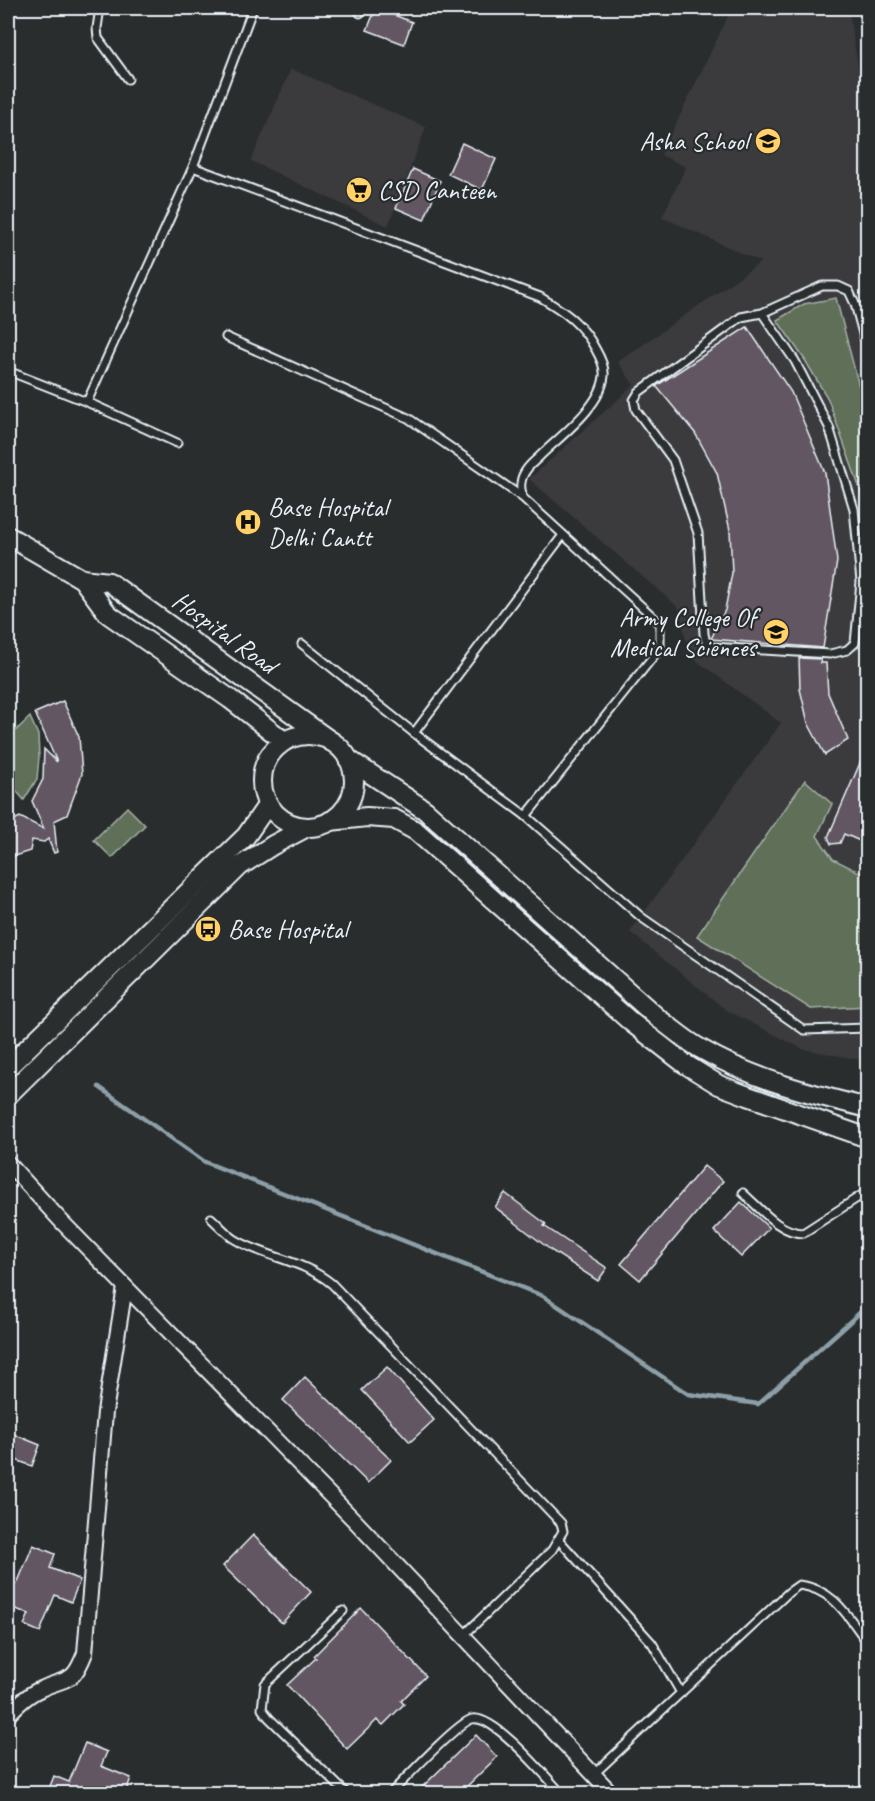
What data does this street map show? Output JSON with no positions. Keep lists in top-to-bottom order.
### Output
{
  "streets": {
    "street": ["Hospital Road"]
  },
  "places": {
    "school or university": ["Asha School", "Army College Of Medical Sciences"],
    "supermarket": ["CSD Canteen"],
    "hospital": ["Base Hospital Delhi Cantt"],
    "bus stop": ["Base Hospital"]
  }
}
